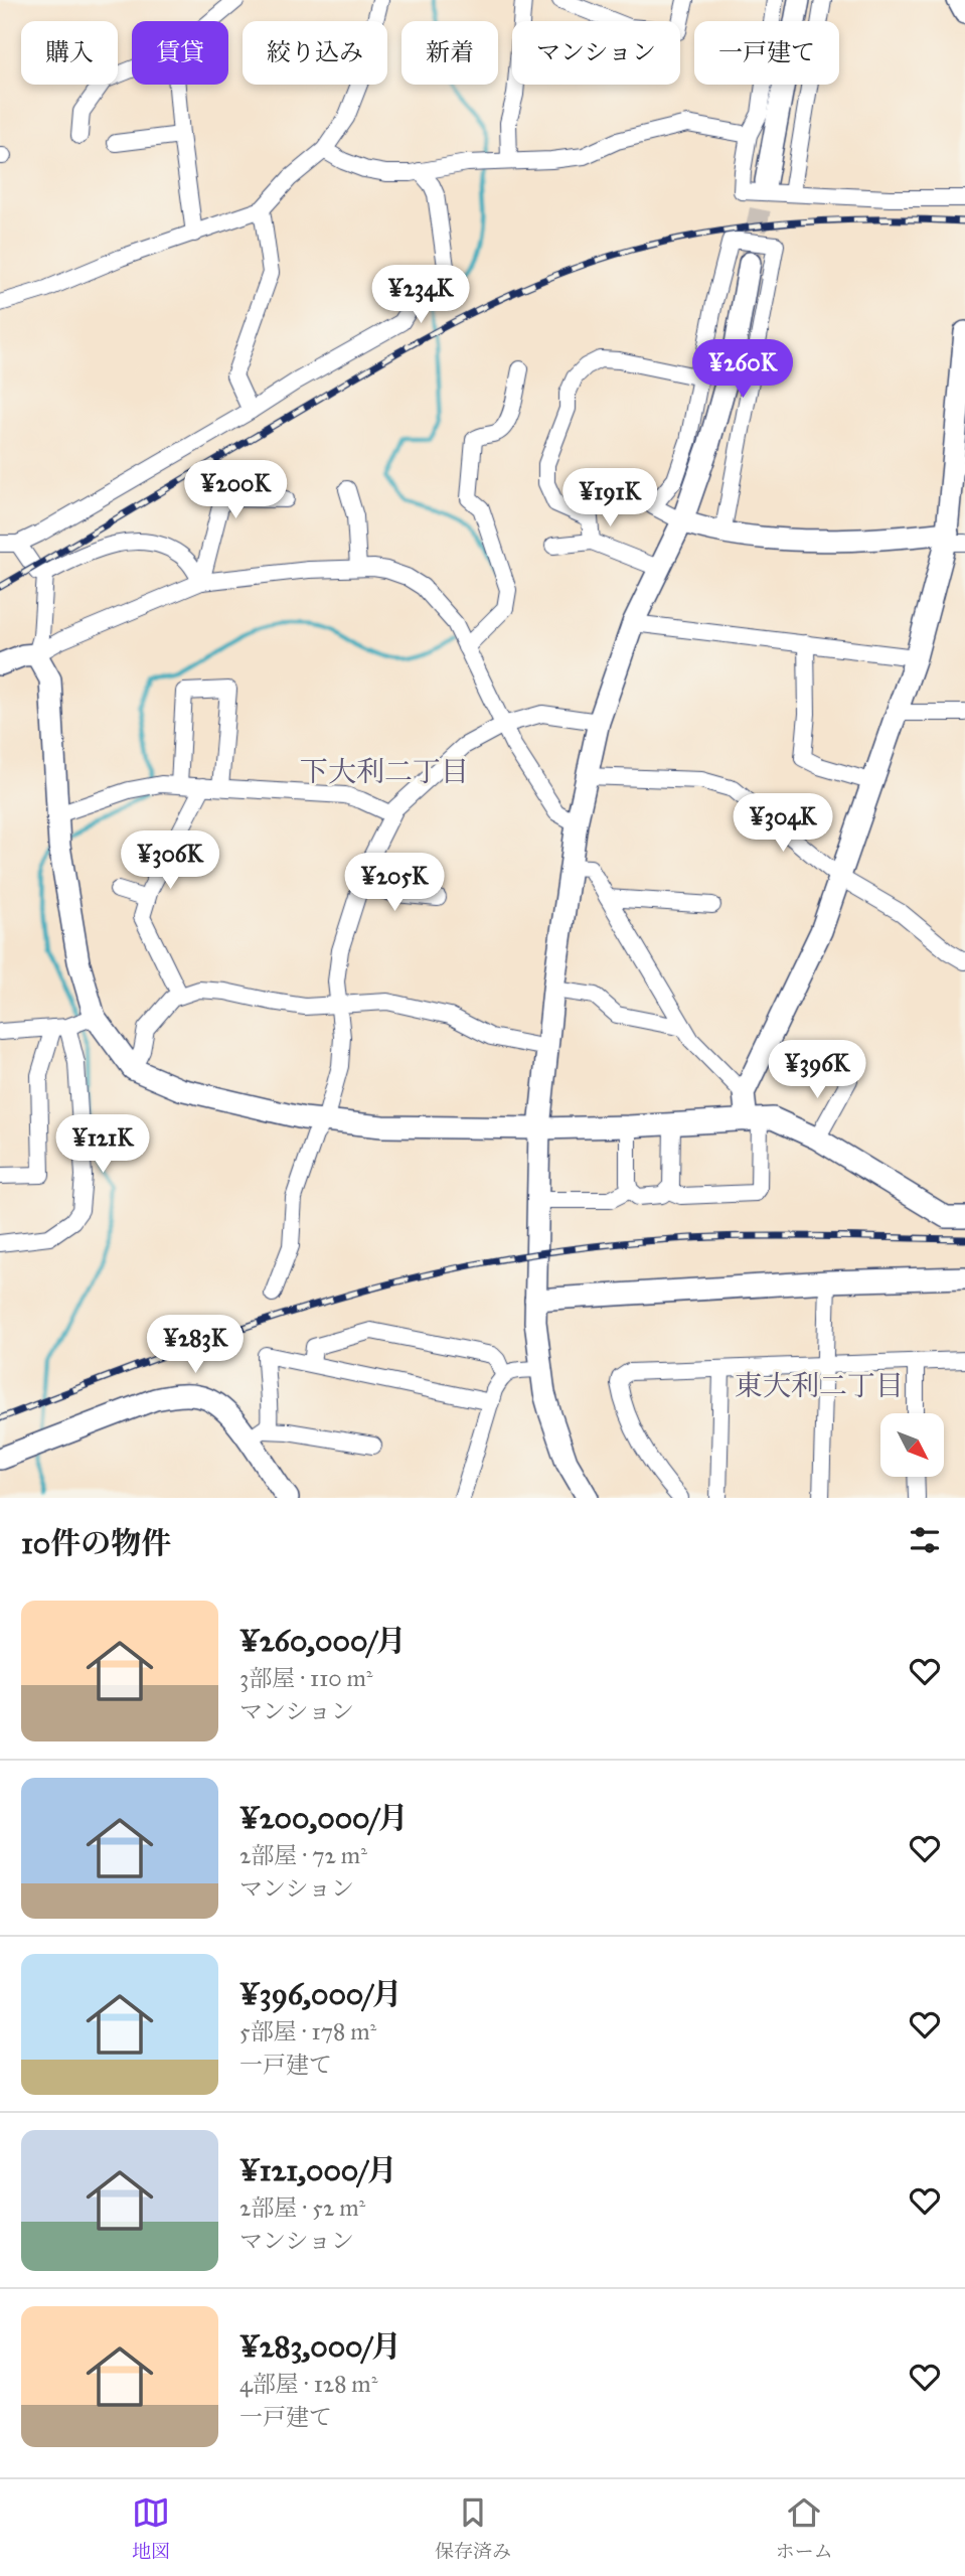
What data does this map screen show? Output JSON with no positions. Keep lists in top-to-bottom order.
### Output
{
  "districts": ["下大利二丁目", "東大利二丁目"],
  "north": "bottom right",
  "page": {
    "chip": [
      "購入",
      "賃貸",
      "絞り込み",
      "新着",
      "マンション",
      "一戸建て"
    ],
    "price": [
      "¥234K",
      "¥260K",
      "¥200K",
      "¥191K",
      "¥304K",
      "¥306K",
      "¥205K",
      "¥396K",
      "¥121K",
      "¥283K"
    ],
    "heading": "10件の物件",
    "list": [
      {
        "name": "¥260,000/月",
        "note": "3部屋 · 110 m² · マンション"
      },
      {
        "name": "¥200,000/月",
        "note": "2部屋 · 72 m² · マンション"
      },
      {
        "name": "¥396,000/月",
        "note": "5部屋 · 178 m² · 一戸建て"
      },
      {
        "name": "¥121,000/月",
        "note": "2部屋 · 52 m² · マンション"
      },
      {
        "name": "¥283,000/月",
        "note": "4部屋 · 128 m² · 一戸建て"
      }
    ],
    "tabs": ["地図", "保存済み", "ホーム"]
  }
}
